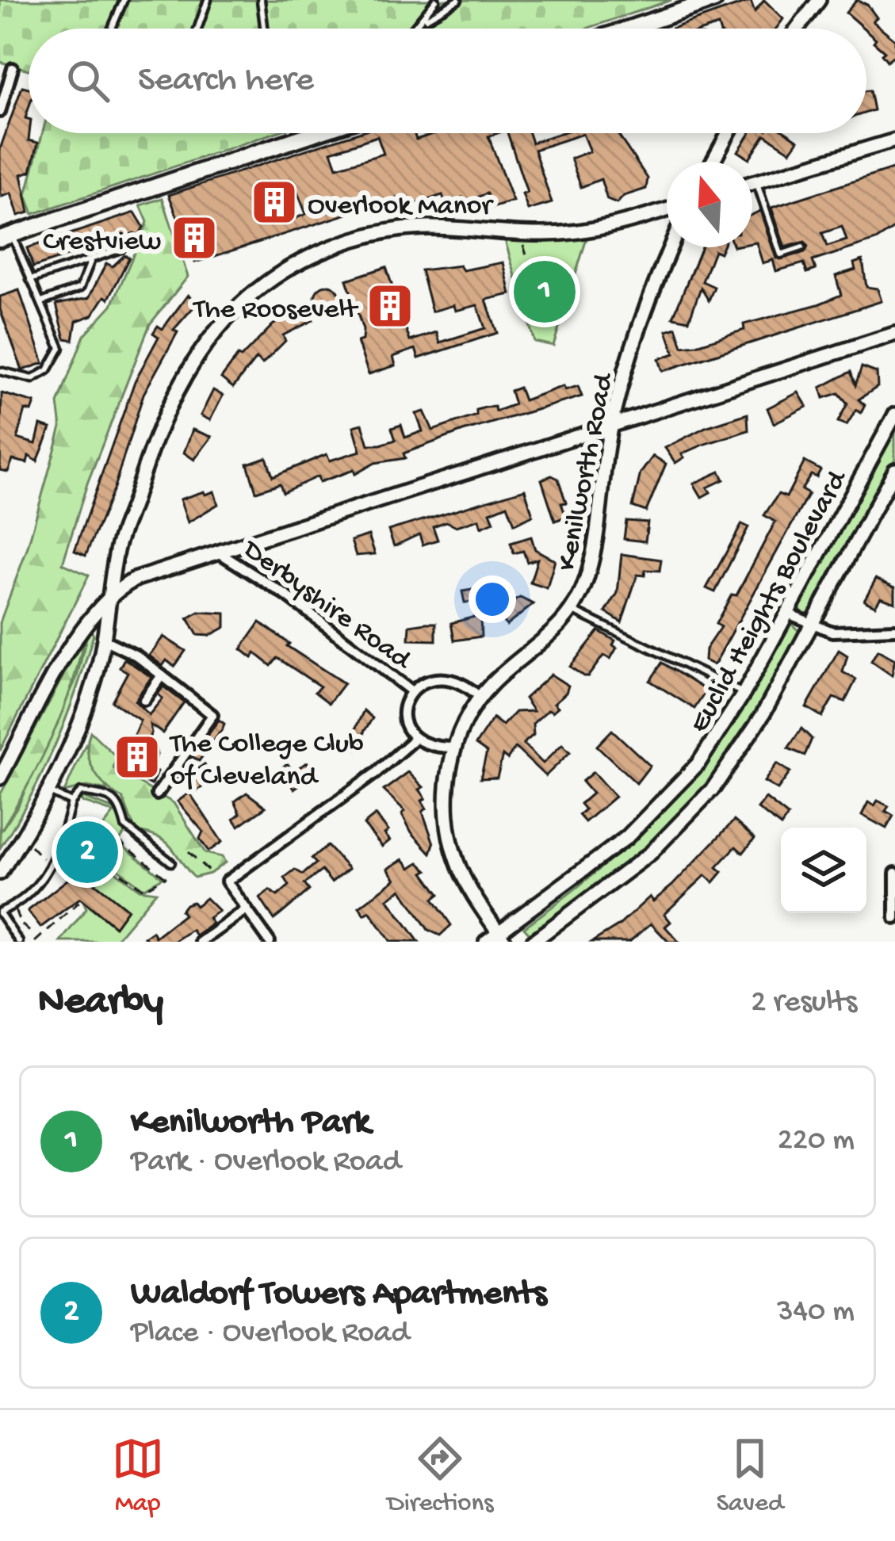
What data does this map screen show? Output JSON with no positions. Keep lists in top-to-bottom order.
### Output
{
  "streets": {
    "street": ["Kenilworth Road", "Euclid Heights Boulevard", "Derbyshire Road"]
  },
  "crossings": [
    ["Kenilworth Road", "Derbyshire Road"]
  ],
  "places": {
    "building": [
      "Overlook Manor",
      "Crestview",
      "The Roosevelt",
      "The College Club of Cleveland"
    ]
  },
  "north": "top",
  "page": {
    "search": "Search here",
    "pins": ["1", "2"],
    "heading": ["Nearby", "2 results"],
    "list": [
      {
        "mark": "1",
        "name": "Kenilworth Park",
        "note": "Park · Overlook Road",
        "value": "220 m"
      },
      {
        "mark": "2",
        "name": "Waldorf Towers Apartments",
        "note": "Place · Overlook Road",
        "value": "340 m"
      }
    ],
    "nav": ["Map", "Directions", "Saved"]
  }
}
